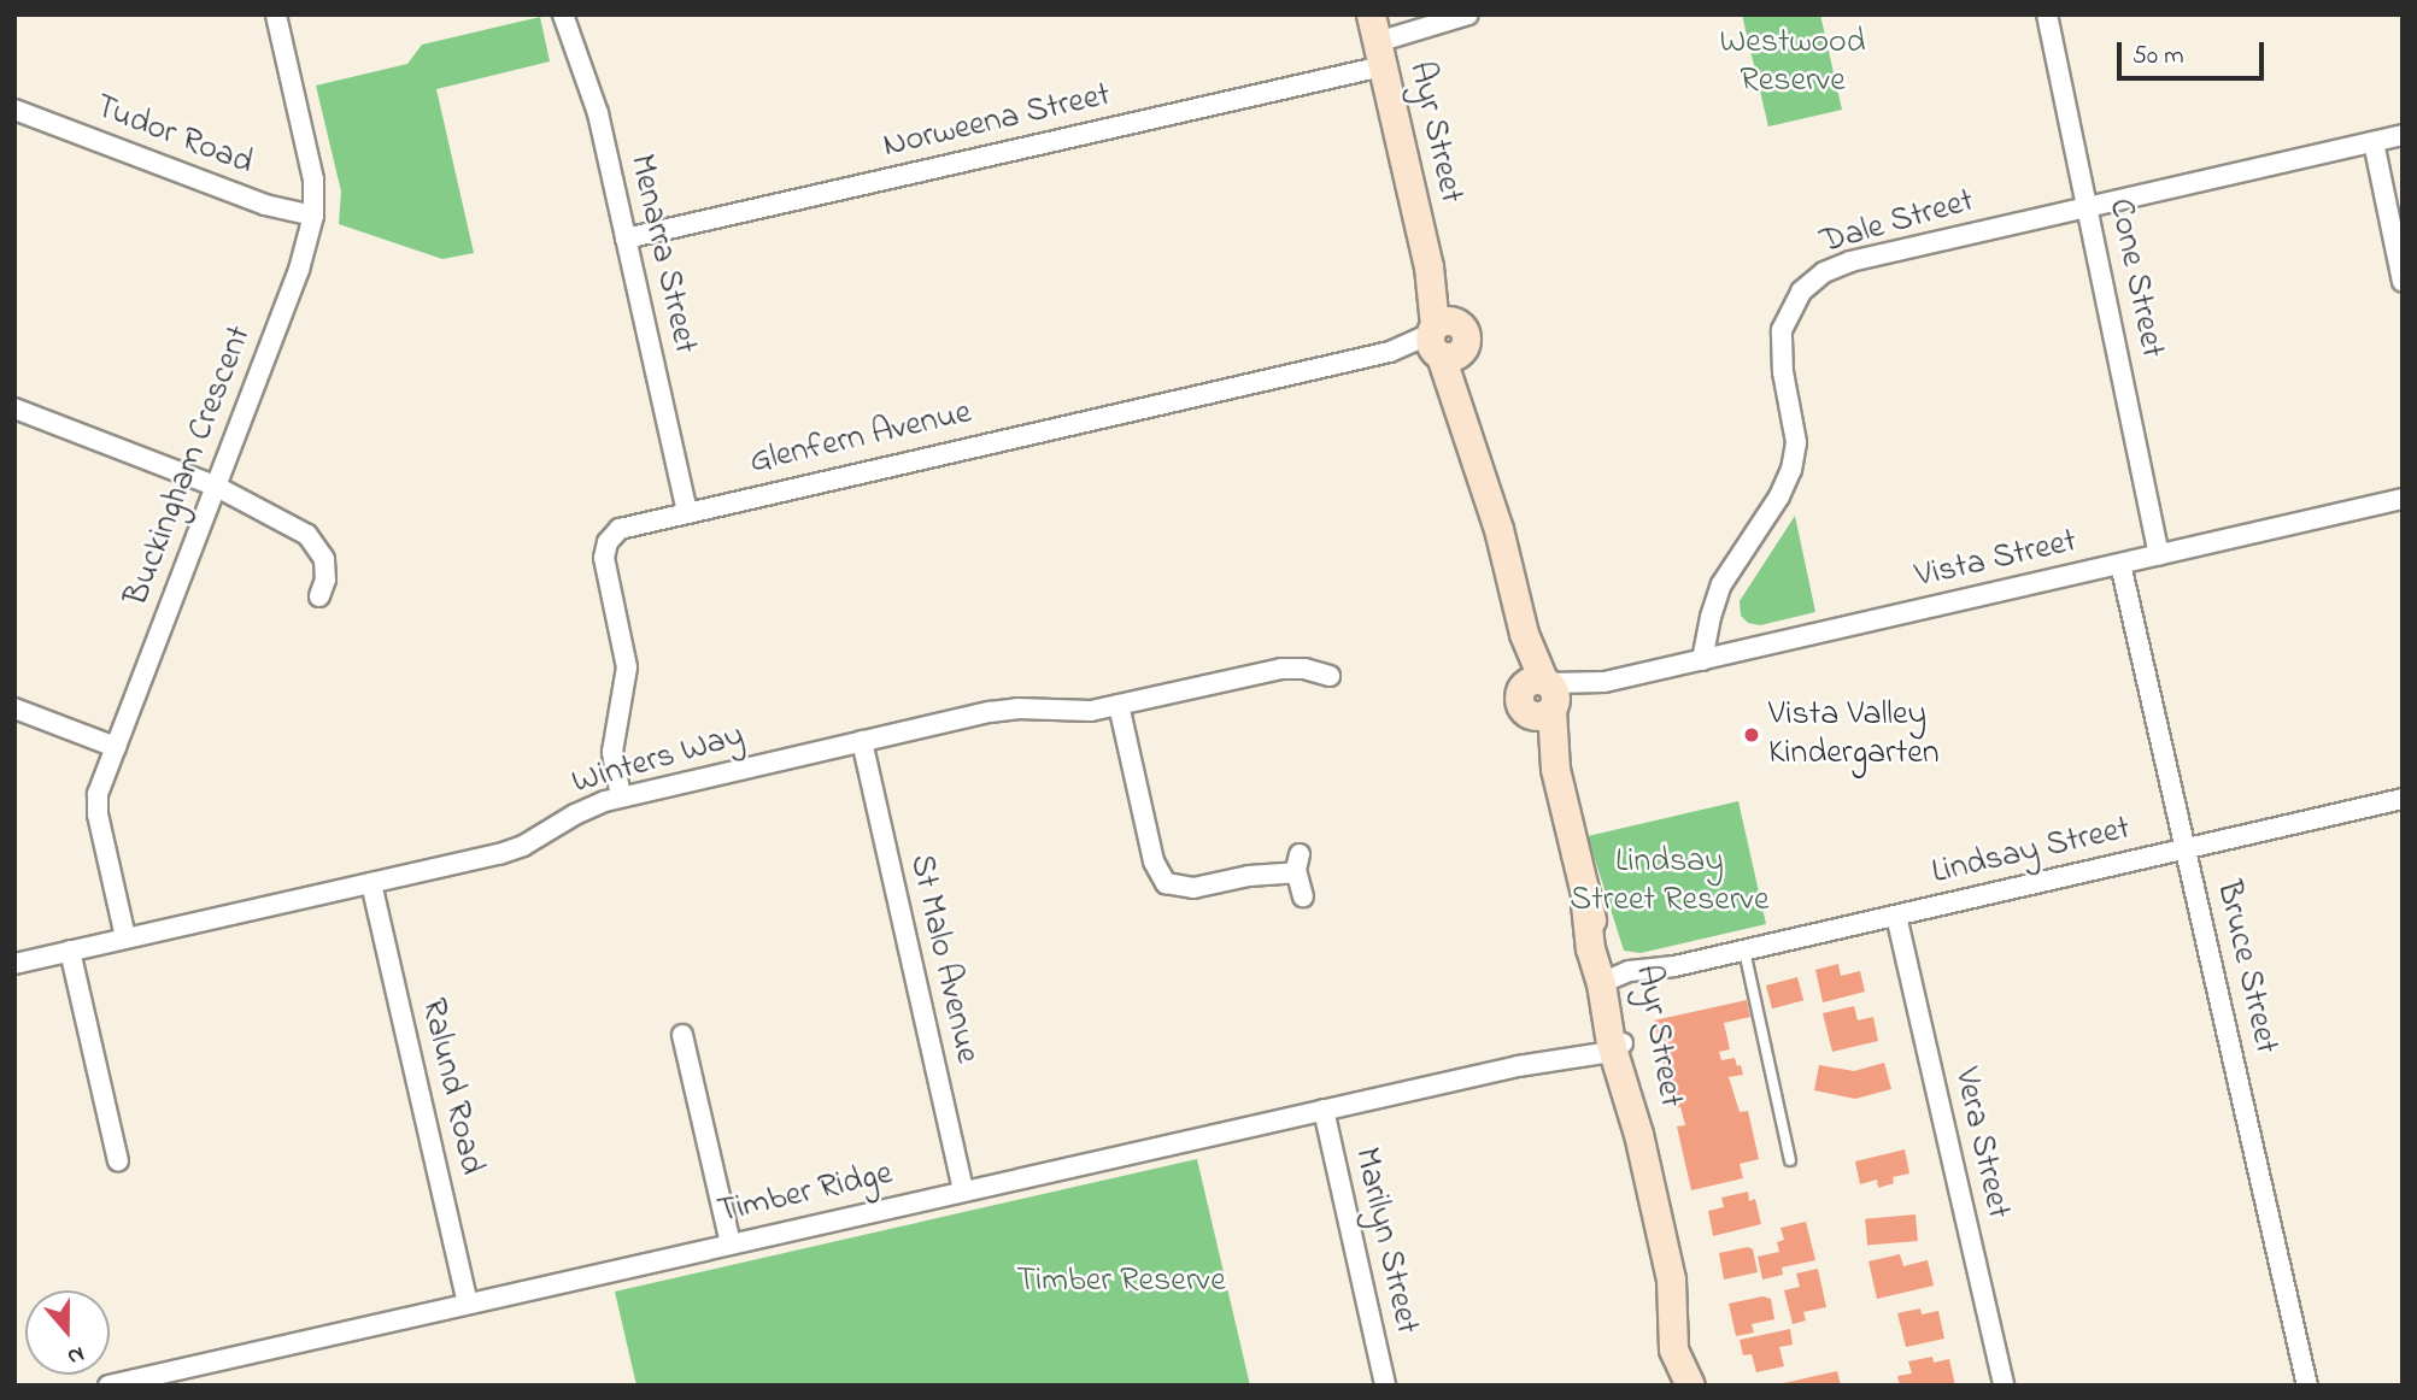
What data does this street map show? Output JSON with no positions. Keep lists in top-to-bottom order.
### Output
{
  "streets": {
    "street": [
      "Norweena Street",
      "Ayr Street",
      "Tudor Road",
      "Dale Street",
      "Menarra Street",
      "Cone Street",
      "Glenfern Avenue",
      "Buckingham Crescent",
      "Vista Street",
      "Winters Way",
      "Lindsay Street",
      "St Malo Avenue",
      "Bruce Street",
      "Ralund Road",
      "Vera Street",
      "Timber Ridge",
      "Marilyn Street"
    ]
  },
  "crossings": [
    ["Norweena Street", "Ayr Street"],
    ["Norweena Street", "Menarra Street"],
    ["Ayr Street", "Glenfern Avenue"],
    ["Ayr Street", "Vista Street"],
    ["Ayr Street", "Lindsay Street"],
    ["Ayr Street", "Timber Ridge"],
    ["Tudor Road", "Buckingham Crescent"],
    ["Dale Street", "Cone Street"],
    ["Dale Street", "Vista Street"],
    ["Menarra Street", "Glenfern Avenue"],
    ["Cone Street", "Vista Street"],
    ["Glenfern Avenue", "Winters Way"],
    ["Buckingham Crescent", "Winters Way"],
    ["Vista Street", "Bruce Street"],
    ["Winters Way", "St Malo Avenue"],
    ["Winters Way", "Ralund Road"],
    ["Lindsay Street", "Bruce Street"],
    ["Lindsay Street", "Vera Street"],
    ["St Malo Avenue", "Timber Ridge"],
    ["Ralund Road", "Timber Ridge"],
    ["Timber Ridge", "Marilyn Street"]
  ],
  "parks": ["Westwood Reserve", "Lindsay Street Reserve", "Timber Reserve"],
  "places": ["Vista Valley Kindergarten"],
  "scale_bar": "50 m",
  "north": "bottom"
}
